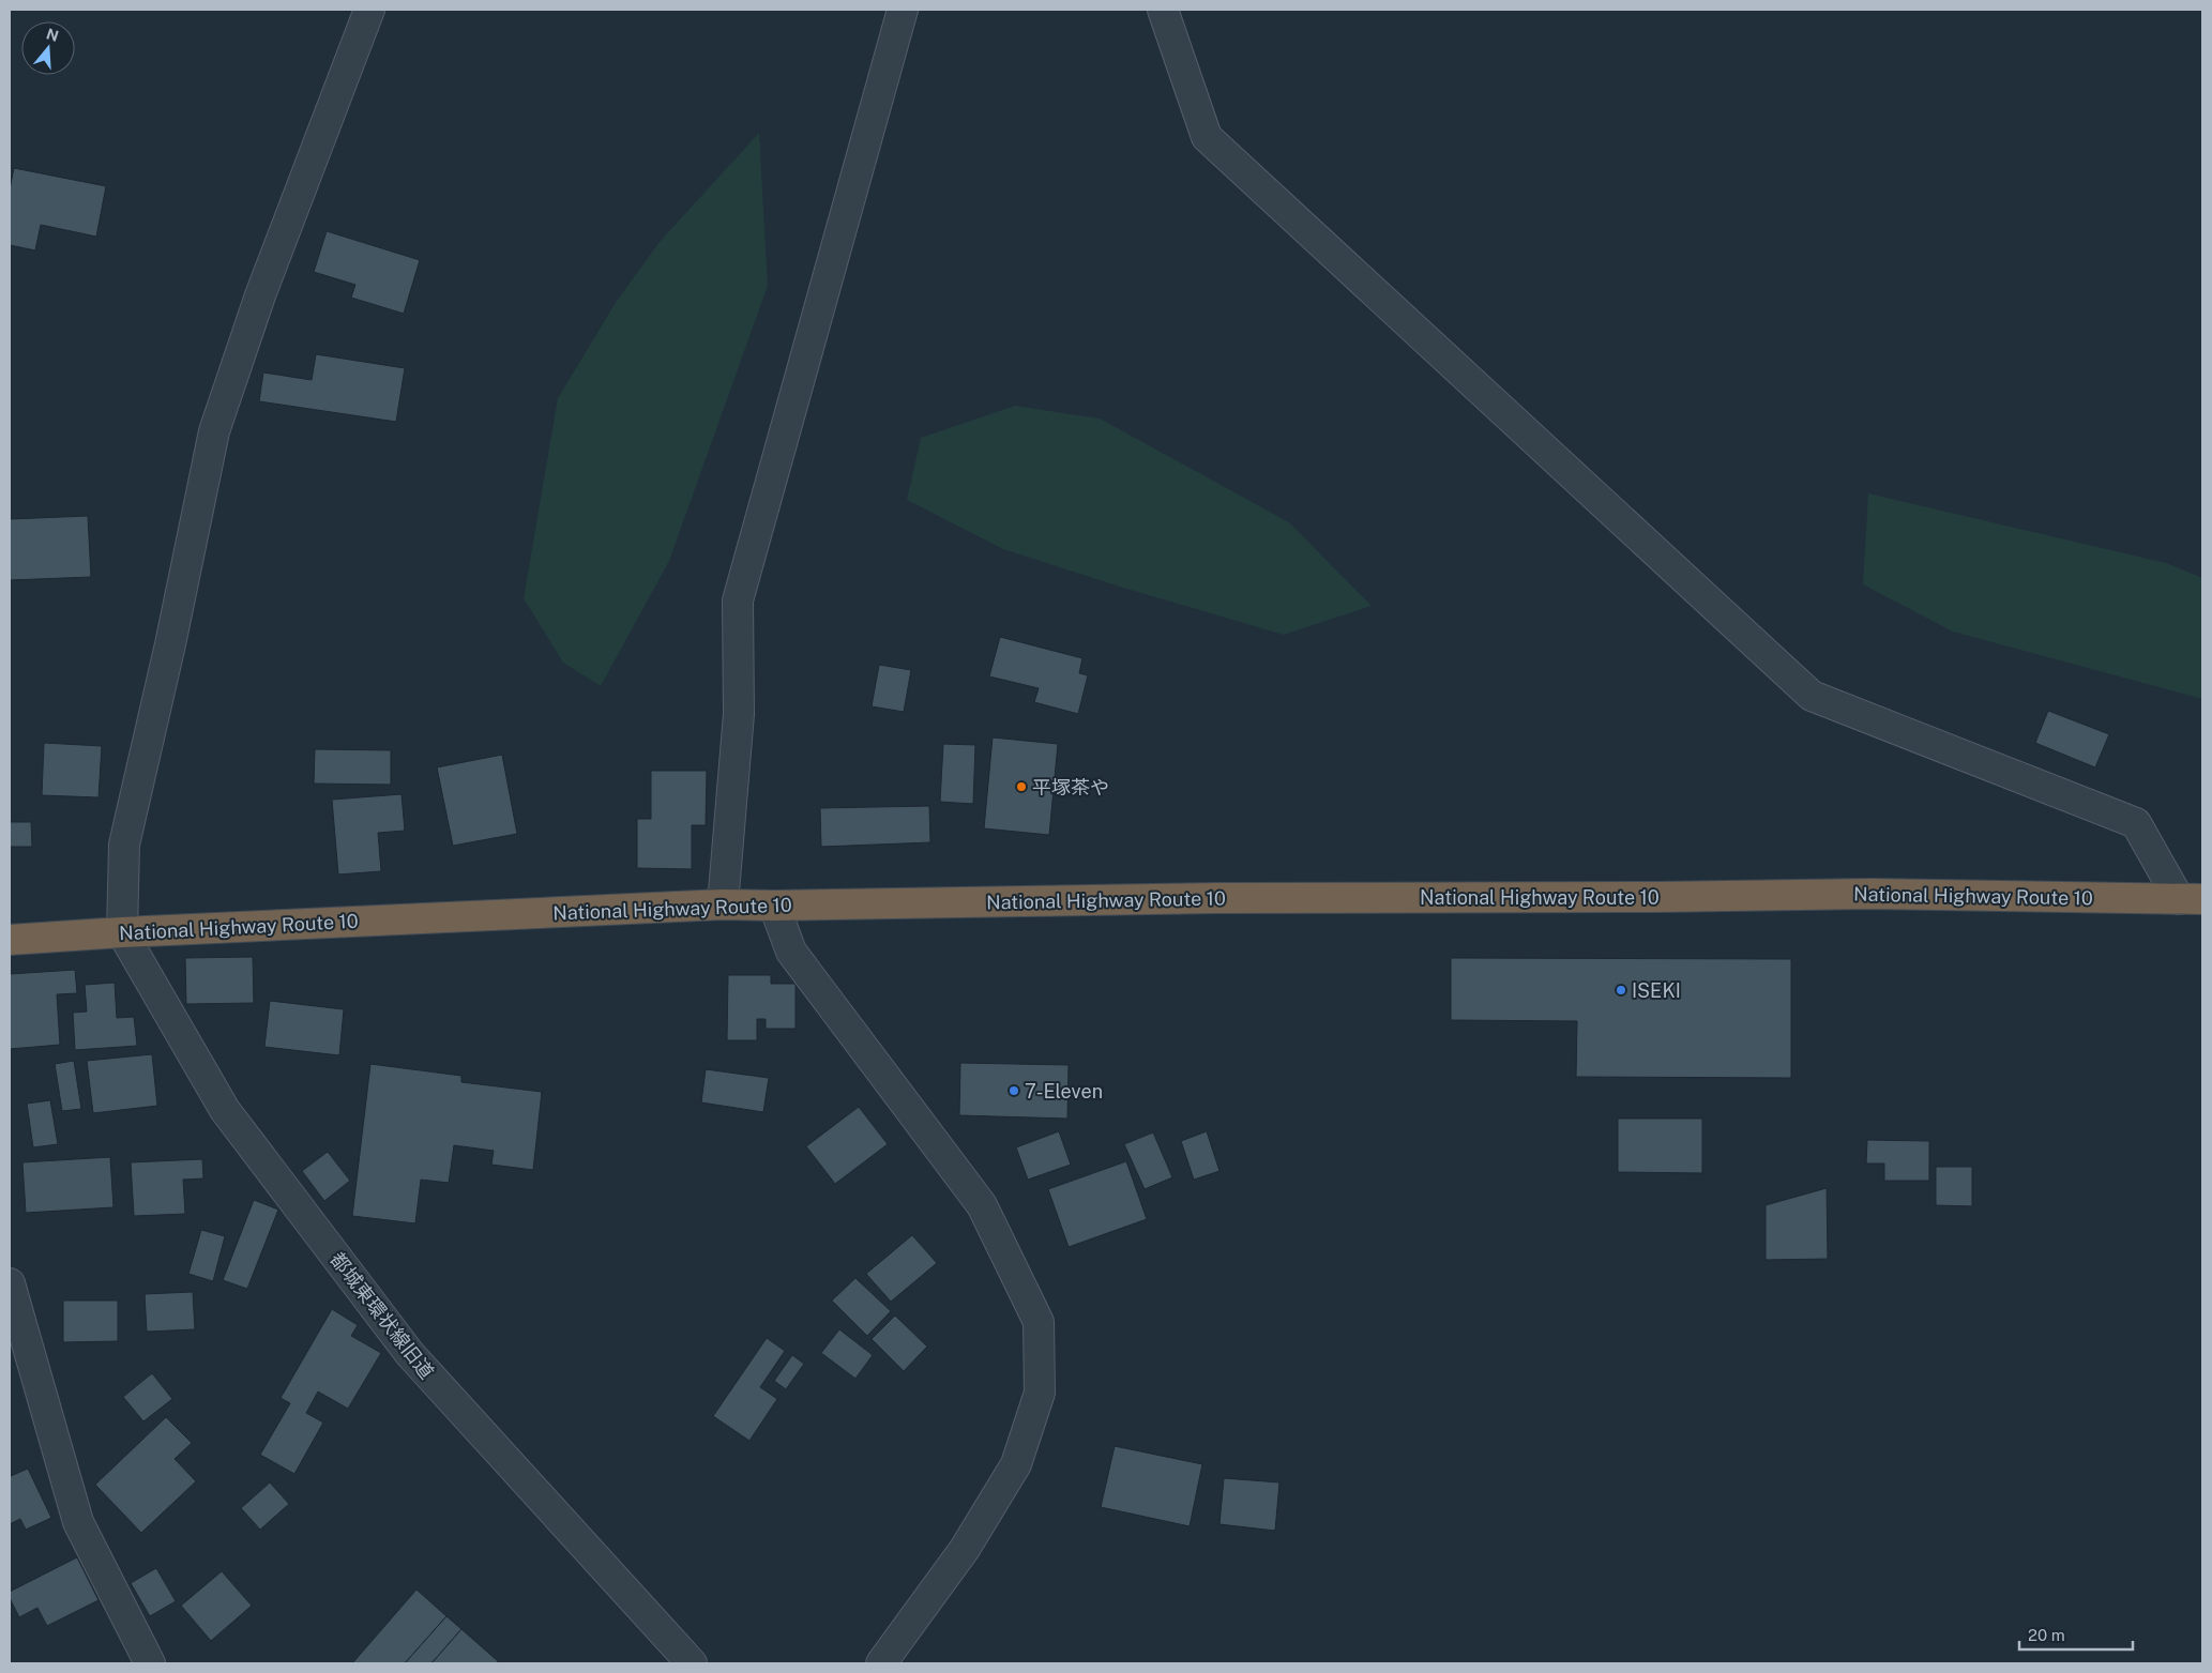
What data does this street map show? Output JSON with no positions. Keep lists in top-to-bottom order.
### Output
{
  "streets": {
    "highway": ["National Highway Route 10"],
    "street": ["都城東環状線旧道"]
  },
  "crossings": [
    ["National Highway Route 10", "都城東環状線旧道"]
  ],
  "places": ["平塚茶や", "ISEKI", "7-Eleven"],
  "scale_bar": "20 m",
  "north": "top"
}
